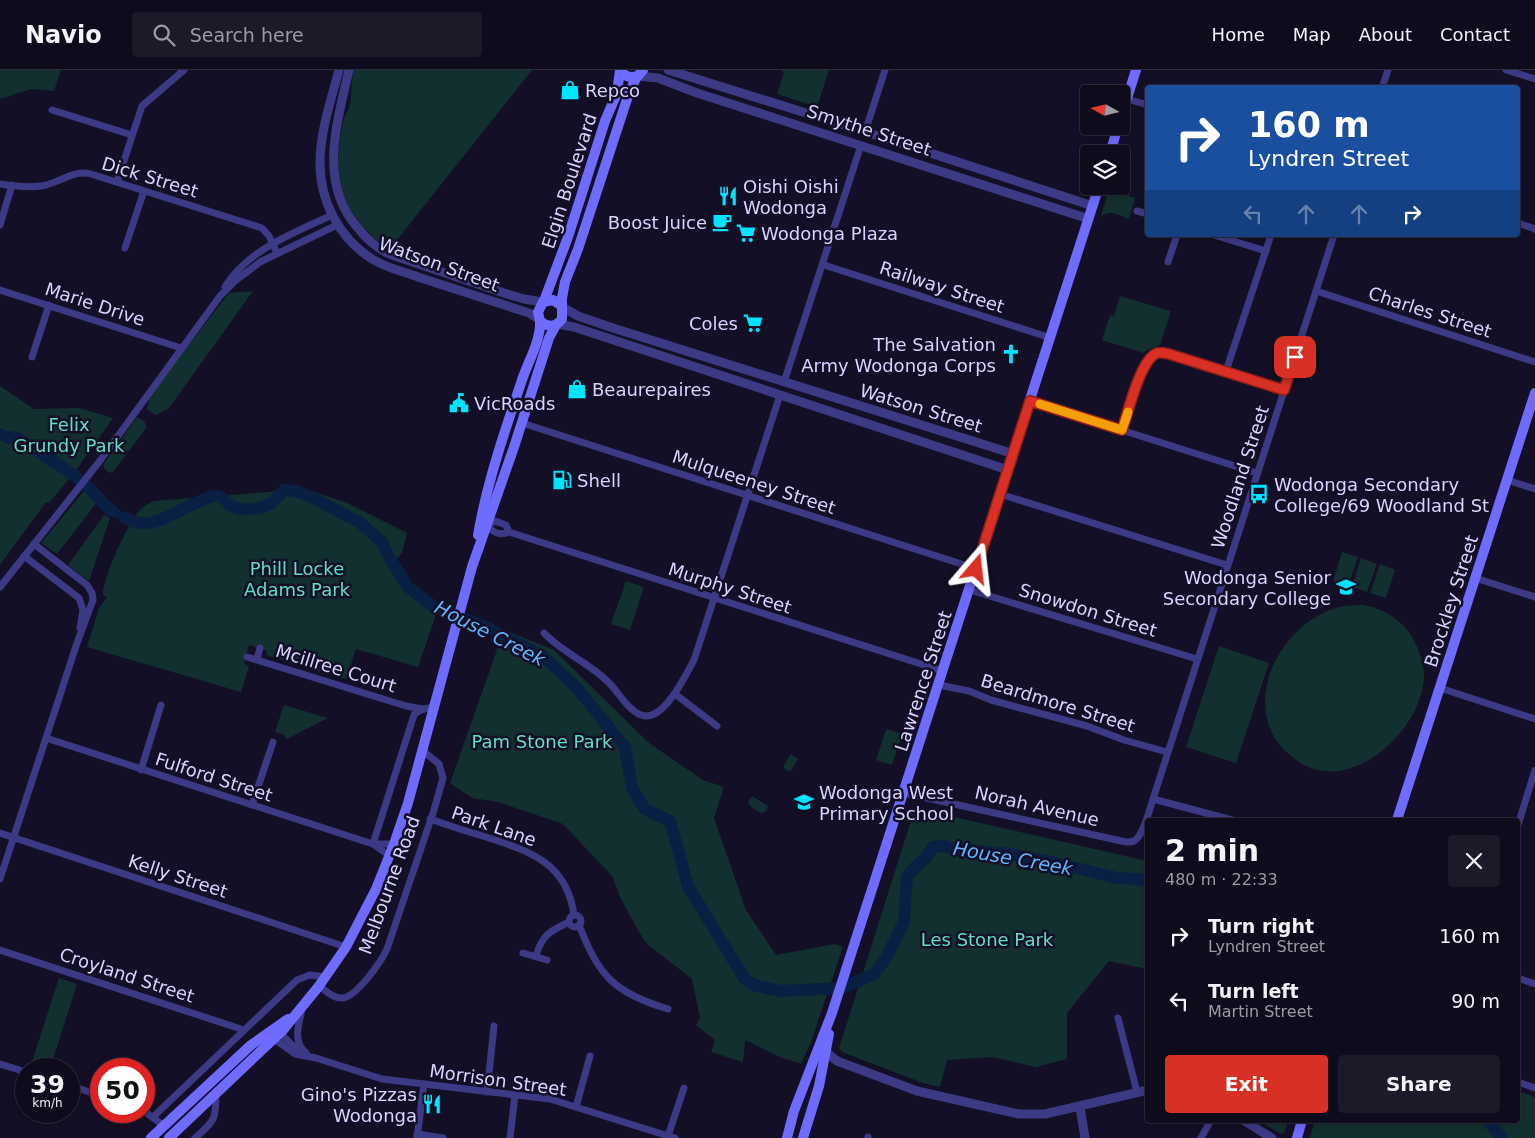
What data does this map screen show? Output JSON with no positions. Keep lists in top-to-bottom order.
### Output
{
  "streets": {
    "main road": [
      "Elgin Boulevard",
      "Brockley Street",
      "Lawrence Street",
      "Melbourne Road"
    ],
    "street": [
      "Smythe Street",
      "Dick Street",
      "Watson Street",
      "Railway Street",
      "Marie Drive",
      "Charles Street",
      "Woodland Street",
      "Mulqueeney Street",
      "Murphy Street",
      "Snowdon Street",
      "Mcillree Court",
      "Beardmore Street",
      "Fulford Street",
      "Norah Avenue",
      "Park Lane",
      "Kelly Street",
      "Croyland Street",
      "Morrison Street"
    ]
  },
  "crossings": [
    ["Smythe Street", "Elgin Boulevard"],
    ["Smythe Street", "Lawrence Street"],
    ["Elgin Boulevard", "Watson Street"],
    ["Watson Street", "Lawrence Street"],
    ["Railway Street", "Lawrence Street"],
    ["Charles Street", "Woodland Street"],
    ["Woodland Street", "Snowdon Street"],
    ["Woodland Street", "Beardmore Street"],
    ["Woodland Street", "Norah Avenue"],
    ["Mulqueeney Street", "Lawrence Street"],
    ["Murphy Street", "Lawrence Street"],
    ["Murphy Street", "Melbourne Road"],
    ["Snowdon Street", "Lawrence Street"],
    ["Mcillree Court", "Melbourne Road"],
    ["Lawrence Street", "Beardmore Street"],
    ["Lawrence Street", "Norah Avenue"],
    ["Fulford Street", "Melbourne Road"],
    ["Park Lane", "Melbourne Road"],
    ["Kelly Street", "Melbourne Road"],
    ["Melbourne Road", "Morrison Street"]
  ],
  "water": ["House Creek"],
  "parks": [
    "Felix Grundy Park",
    "Phill Locke Adams Park",
    "Pam Stone Park",
    "Les Stone Park"
  ],
  "places": {
    "shop": ["Repco", "Beaurepaires"],
    "restaurant": ["Oishi Oishi Wodonga", "Gino's Pizzas Wodonga"],
    "cafe": ["Boost Juice"],
    "supermarket": ["Wodonga Plaza", "Coles"],
    "church": ["The Salvation Army Wodonga Corps"],
    "public building": ["VicRoads"],
    "fuel station": ["Shell"],
    "bus stop": ["Wodonga Secondary College/69 Woodland St"],
    "school or university": ["Wodonga Senior Secondary College", "Wodonga West Primary School"]
  },
  "north": "left",
  "page": {
    "header": "Navio",
    "search": "Search here",
    "nav": [
      "Home",
      "Map",
      "About",
      "Contact"
    ],
    "turn": ["160 m", "Lyndren Street"],
    "heading": ["2 min", "480 m · 22:33"],
    "list": [
      {
        "name": "Turn right",
        "note": "Lyndren Street",
        "value": "160 m"
      },
      {
        "name": "Turn left",
        "note": "Martin Street",
        "value": "90 m"
      }
    ],
    "buttons": ["Exit", "Share"],
    "speed": "39 km/h",
    "limit": "50"
  }
}
